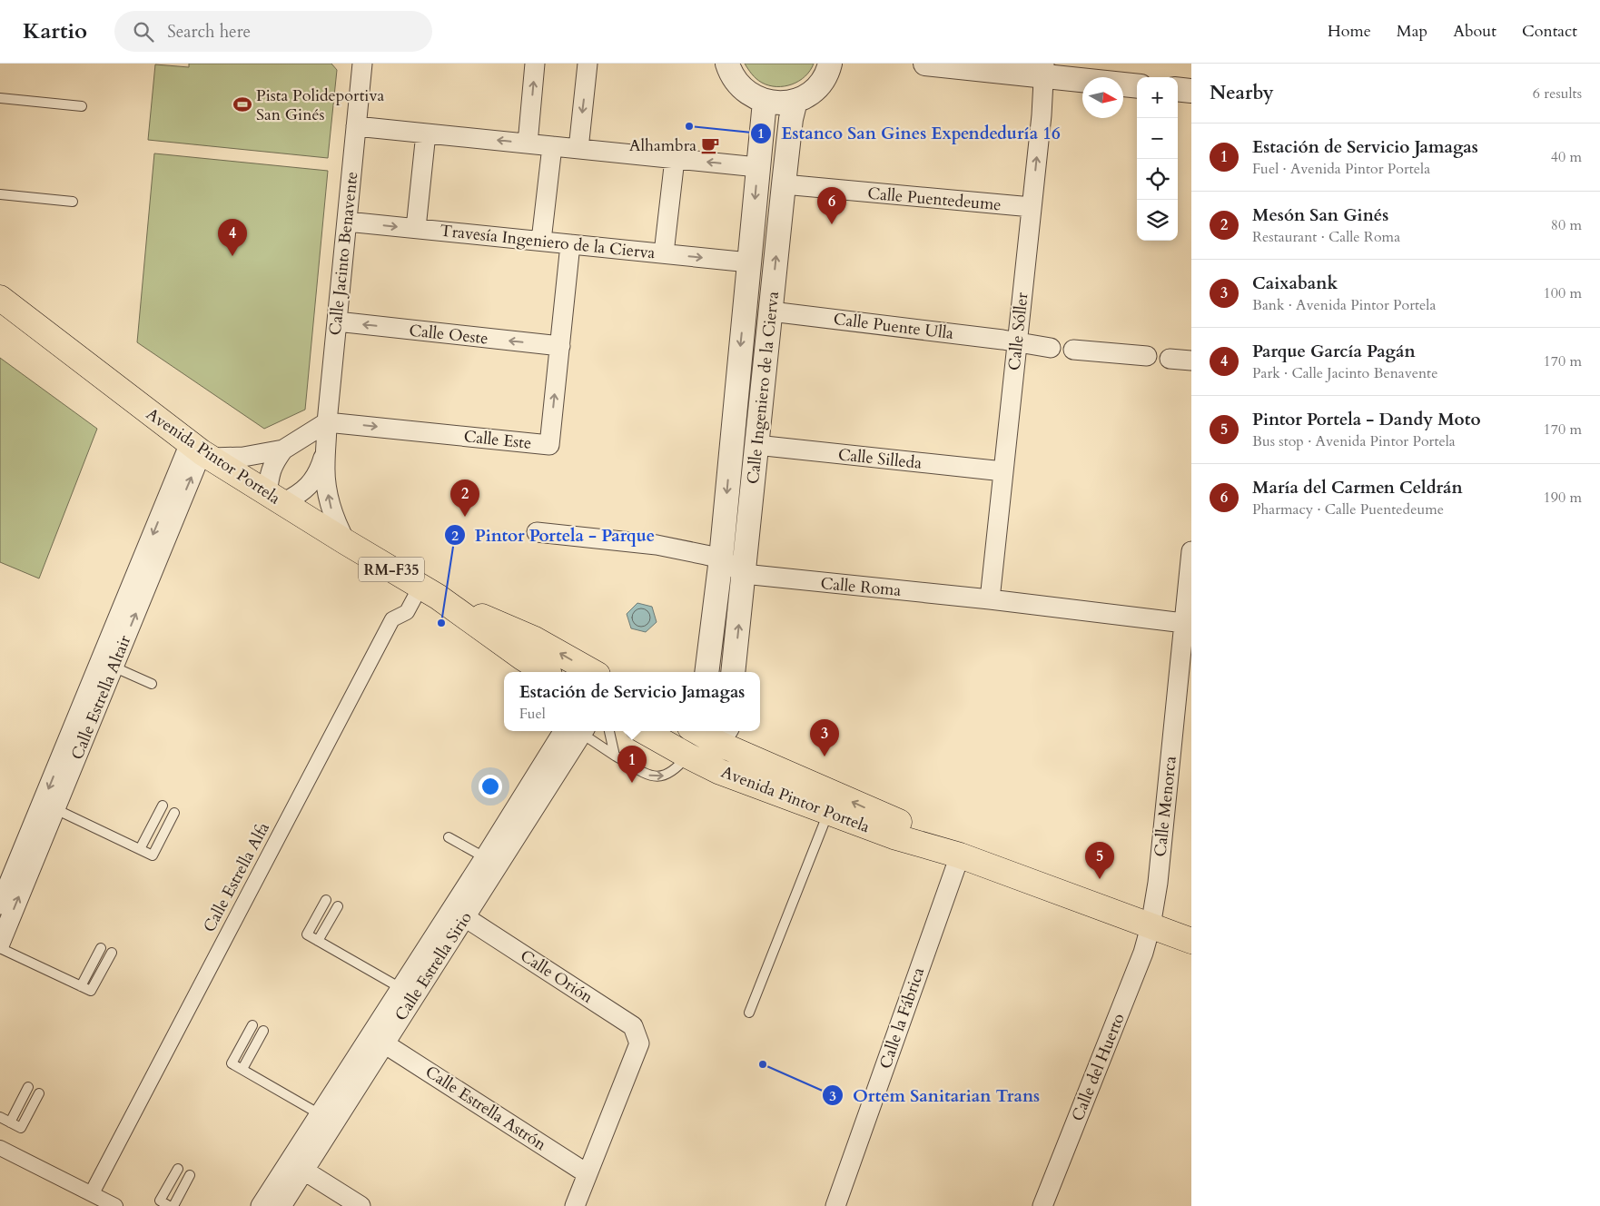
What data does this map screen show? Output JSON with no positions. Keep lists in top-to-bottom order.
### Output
{
  "streets": {
    "main road": ["Avenida Pintor Portela", "RM-F35"],
    "street": [
      "Calle Puentedeume",
      "Travesía Ingeniero de la Cierva",
      "Calle Jacinto Benavente",
      "Calle Puente Ulla",
      "Calle Sóller",
      "Calle Oeste",
      "Calle Ingeniero de la Cierva",
      "Calle Este",
      "Calle Silleda",
      "Calle Roma",
      "Calle Estrella Altair",
      "Calle Menorca",
      "Calle Estrella Alfa",
      "Calle Estrella Sirio",
      "Calle Orión",
      "Calle la Fábrica",
      "Calle del Huerto",
      "Calle Estrella Astrón"
    ]
  },
  "crossings": [
    ["Calle Puentedeume", "Calle Sóller"],
    ["Calle Puentedeume", "Calle Ingeniero de la Cierva"],
    ["Travesía Ingeniero de la Cierva", "Calle Jacinto Benavente"],
    ["Travesía Ingeniero de la Cierva", "Calle Este"],
    ["Calle Jacinto Benavente", "Calle Oeste"],
    ["Calle Jacinto Benavente", "Calle Este"],
    ["Calle Jacinto Benavente", "Avenida Pintor Portela"],
    ["Calle Puente Ulla", "Calle Sóller"],
    ["Calle Puente Ulla", "Calle Ingeniero de la Cierva"],
    ["Calle Sóller", "Calle Silleda"],
    ["Calle Sóller", "Calle Roma"],
    ["Calle Oeste", "Calle Este"],
    ["Calle Ingeniero de la Cierva", "Calle Silleda"],
    ["Calle Ingeniero de la Cierva", "Calle Roma"],
    ["Avenida Pintor Portela", "Calle Estrella Altair"],
    ["Avenida Pintor Portela", "Calle Menorca"],
    ["Avenida Pintor Portela", "Calle Estrella Alfa"],
    ["Avenida Pintor Portela", "Calle la Fábrica"],
    ["Avenida Pintor Portela", "Calle del Huerto"],
    ["Calle Roma", "Calle Menorca"],
    ["Calle Menorca", "Calle del Huerto"],
    ["Calle Estrella Sirio", "Calle Orión"],
    ["Calle Estrella Sirio", "Calle Estrella Astrón"],
    ["Calle Orión", "Calle Estrella Astrón"]
  ],
  "one_way": ["Calle Oeste"],
  "places": {
    "sports": ["Pista Polideportiva San Ginés"],
    "other": ["Estanco San Gines Expendeduría 16", "Pintor Portela - Parque", "Ortem Sanitarian Trans"],
    "cafe": ["Alhambra"]
  },
  "north": "right",
  "page": {
    "header": "Kartio",
    "search": "Search here",
    "nav": [
      "Home",
      "Map",
      "About",
      "Contact"
    ],
    "heading": ["Nearby", "6 results"],
    "map_buttons": ["+", "−"],
    "list": [
      {
        "mark": "1",
        "name": "Estación de Servicio Jamagas",
        "note": "Fuel · Avenida Pintor Portela",
        "value": "40 m"
      },
      {
        "mark": "2",
        "name": "Mesón San Ginés",
        "note": "Restaurant · Calle Roma",
        "value": "80 m"
      },
      {
        "mark": "3",
        "name": "Caixabank",
        "note": "Bank · Avenida Pintor Portela",
        "value": "100 m"
      },
      {
        "mark": "4",
        "name": "Parque García Pagán",
        "note": "Park · Calle Jacinto Benavente",
        "value": "170 m"
      },
      {
        "mark": "5",
        "name": "Pintor Portela - Dandy Moto",
        "note": "Bus stop · Avenida Pintor Portela",
        "value": "170 m"
      },
      {
        "mark": "6",
        "name": "María del Carmen Celdrán",
        "note": "Pharmacy · Calle Puentedeume",
        "value": "190 m"
      }
    ],
    "pins": [
      "6",
      "4",
      "2",
      "3",
      "1",
      "5"
    ],
    "popup": ["Estación de Servicio Jamagas", "Fuel"]
  }
}
